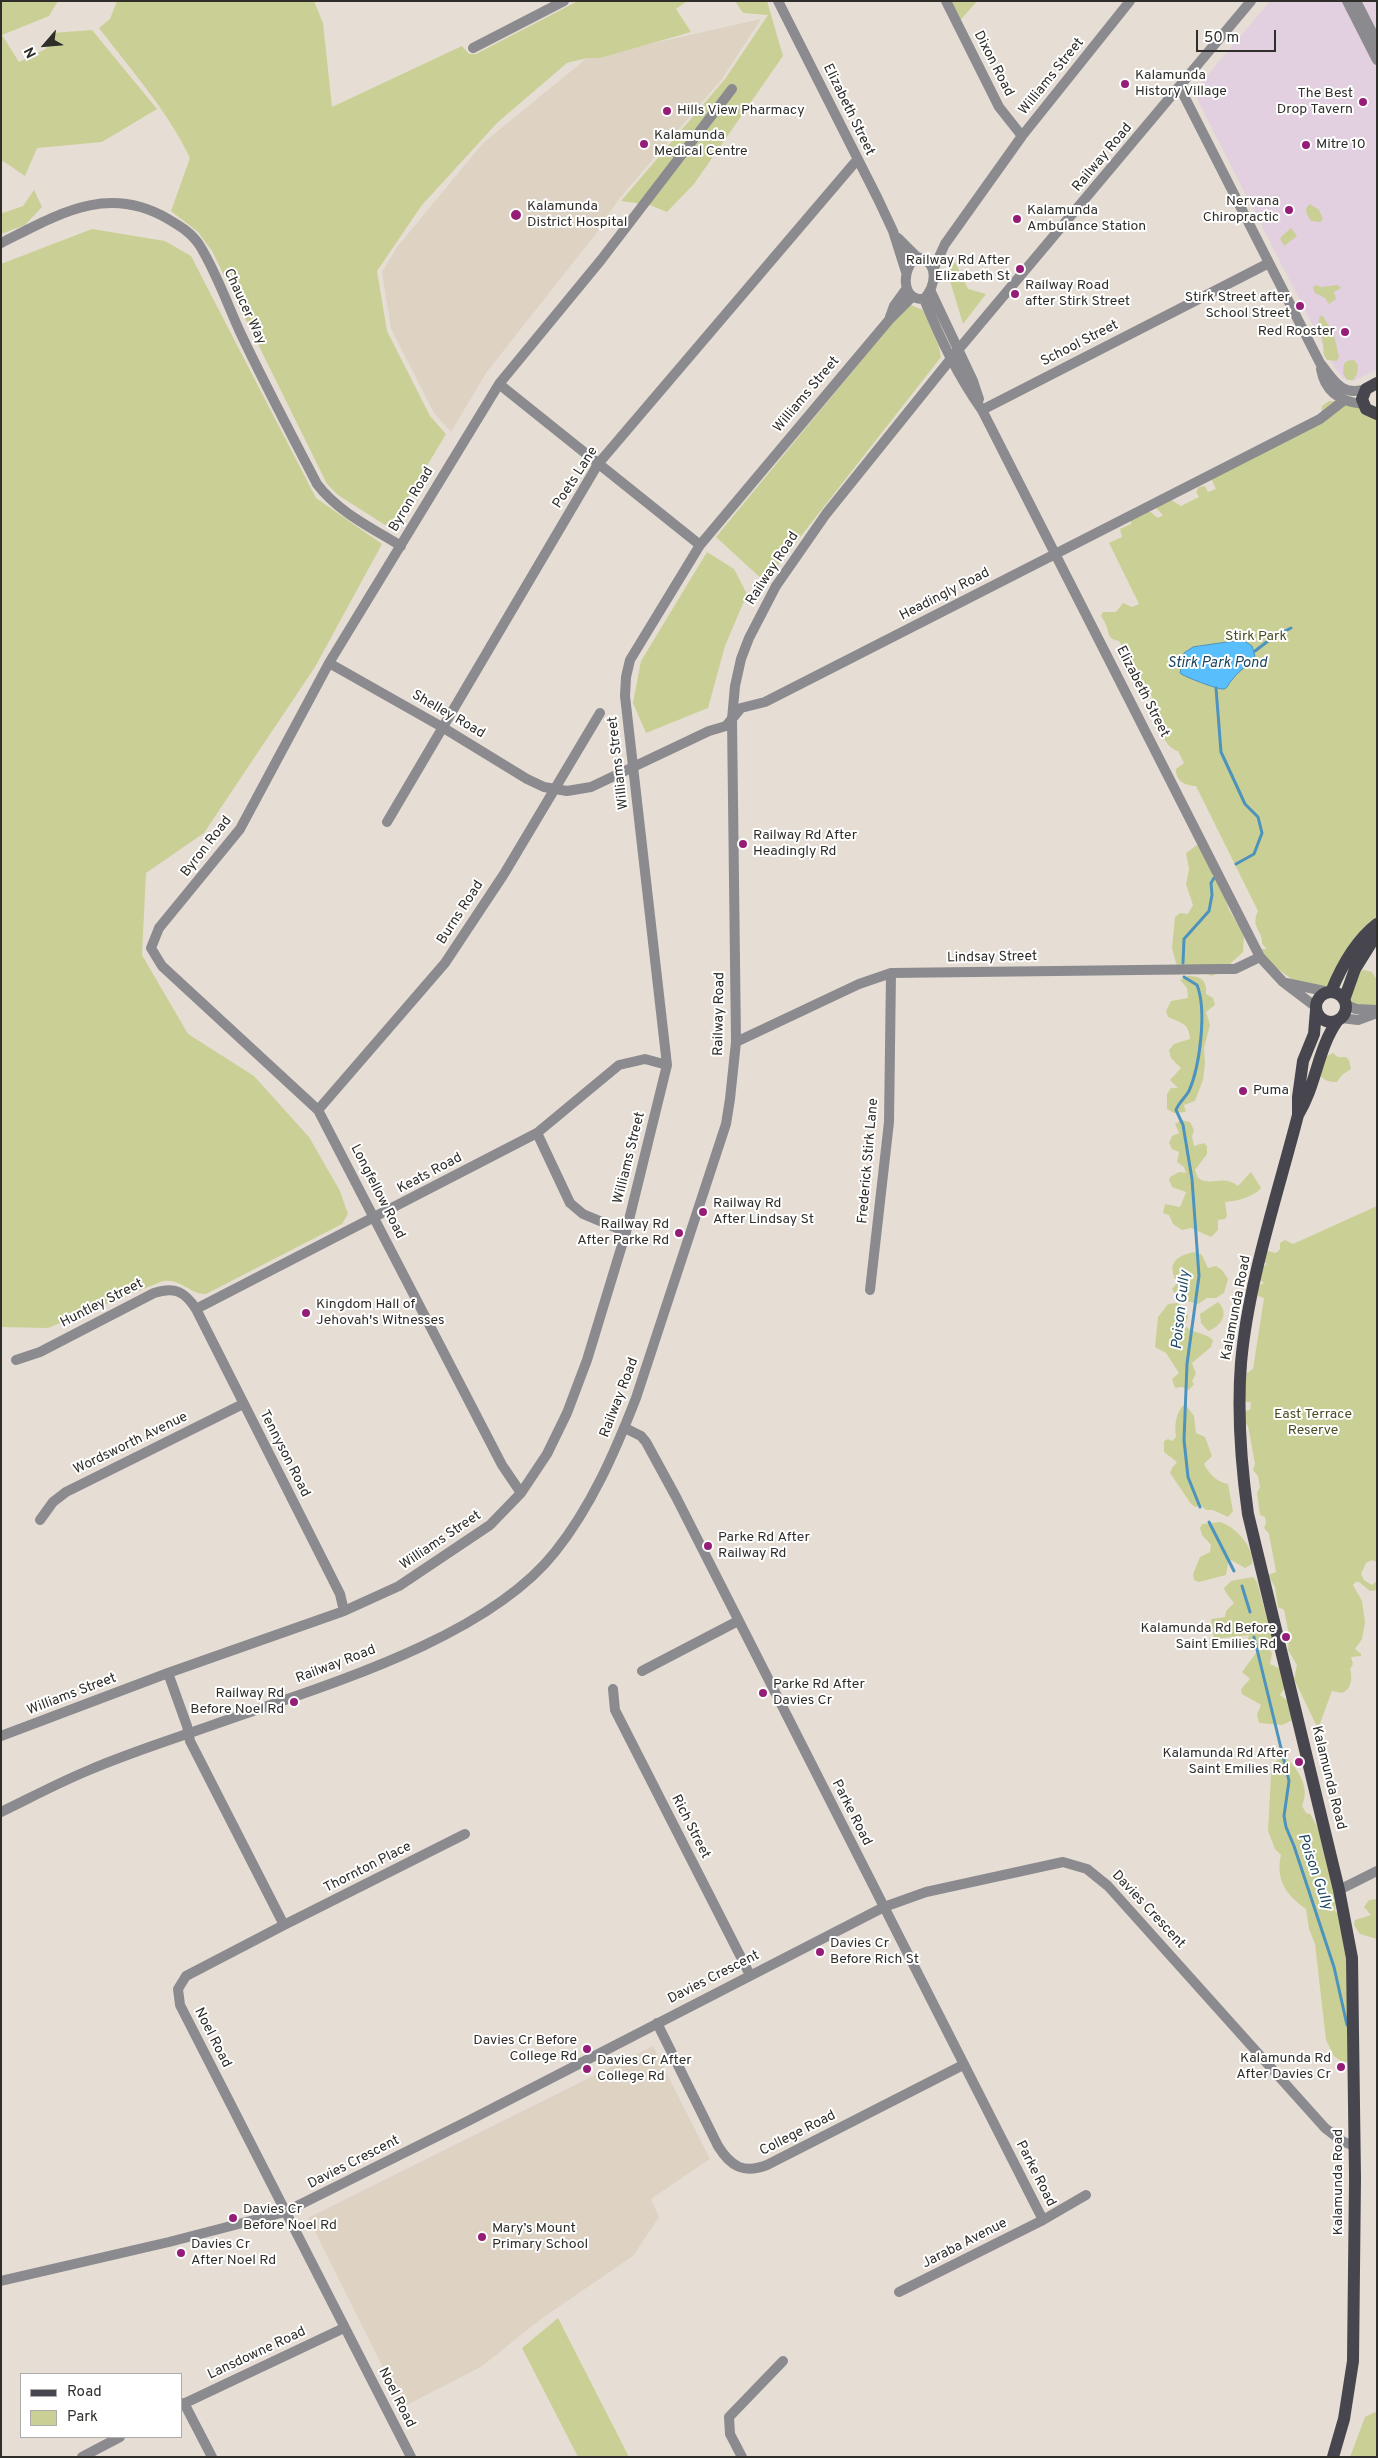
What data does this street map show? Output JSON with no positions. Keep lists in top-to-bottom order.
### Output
{
  "streets": {
    "main road": ["Kalamunda Road"],
    "street": [
      "Dixon Road",
      "Williams Street",
      "Elizabeth Street",
      "Railway Road",
      "Chaucer Way",
      "School Street",
      "Poets Lane",
      "Byron Road",
      "Headingly Road",
      "Shelley Road",
      "Burns Road",
      "Lindsay Street",
      "Frederick Stirk Lane",
      "Keats Road",
      "Longfellow Road",
      "Huntley Street",
      "Wordsworth Avenue",
      "Tennyson Road",
      "Parke Road",
      "Rich Street",
      "Thornton Place",
      "Davies Crescent",
      "Noel Road",
      "College Road",
      "Jaraba Avenue",
      "Lansdowne Road"
    ]
  },
  "crossings": [
    ["Dixon Road", "Williams Street"],
    ["Williams Street", "Elizabeth Street"],
    ["Williams Street", "Headingly Road"],
    ["Williams Street", "Keats Road"],
    ["Williams Street", "Longfellow Road"],
    ["Williams Street", "Tennyson Road"],
    ["Elizabeth Street", "Railway Road"],
    ["Elizabeth Street", "School Street"],
    ["Elizabeth Street", "Poets Lane"],
    ["Elizabeth Street", "Headingly Road"],
    ["Elizabeth Street", "Lindsay Street"],
    ["Elizabeth Street", "Kalamunda Road"],
    ["Railway Road", "Headingly Road"],
    ["Railway Road", "Lindsay Street"],
    ["Railway Road", "Parke Road"],
    ["Chaucer Way", "Byron Road"],
    ["Poets Lane", "Shelley Road"],
    ["Byron Road", "Shelley Road"],
    ["Byron Road", "Longfellow Road"],
    ["Headingly Road", "Shelley Road"],
    ["Headingly Road", "Burns Road"],
    ["Shelley Road", "Burns Road"],
    ["Burns Road", "Longfellow Road"],
    ["Lindsay Street", "Frederick Stirk Lane"],
    ["Keats Road", "Longfellow Road"],
    ["Keats Road", "Huntley Street"],
    ["Keats Road", "Tennyson Road"],
    ["Huntley Street", "Tennyson Road"],
    ["Kalamunda Road", "Davies Crescent"],
    ["Wordsworth Avenue", "Tennyson Road"],
    ["Parke Road", "Davies Crescent"],
    ["Parke Road", "College Road"],
    ["Parke Road", "Jaraba Avenue"],
    ["Rich Street", "Davies Crescent"],
    ["Thornton Place", "Noel Road"],
    ["Davies Crescent", "Noel Road"],
    ["Davies Crescent", "College Road"],
    ["Noel Road", "Lansdowne Road"]
  ],
  "water": ["Stirk Park Pond", "Poison Gully"],
  "parks": ["Stirk Park", "East Terrace Reserve"],
  "places": [
    "Kalamunda History Village",
    "The Best Drop Tavern",
    "Hills View Pharmacy",
    "Kalamunda Medical Centre",
    "Mitre 10",
    "Nervana Chiropractic",
    "Kalamunda District Hospital",
    "Kalamunda Ambulance Station",
    "Railway Rd After Elizabeth St",
    "Railway Road after Stirk Street",
    "Stirk Street after School Street",
    "Red Rooster",
    "Railway Rd After Headingly Rd",
    "Puma",
    "Railway Rd After Lindsay St",
    "Railway Rd After Parke Rd",
    "Kingdom Hall of Jehovah's Witnesses",
    "Parke Rd After Railway Rd",
    "Kalamunda Rd Before Saint Emilies Rd",
    "Parke Rd After Davies Cr",
    "Railway Rd Before Noel Rd",
    "Kalamunda Rd After Saint Emilies Rd",
    "Davies Cr Before Rich St",
    "Davies Cr Before College Rd",
    "Kalamunda Rd After Davies Cr",
    "Davies Cr After College Rd",
    "Davies Cr Before Noel Rd",
    "Mary’s Mount Primary School",
    "Davies Cr After Noel Rd"
  ],
  "legend": ["Road", "Park"],
  "scale_bar": "50 m",
  "north": "bottom left"
}
